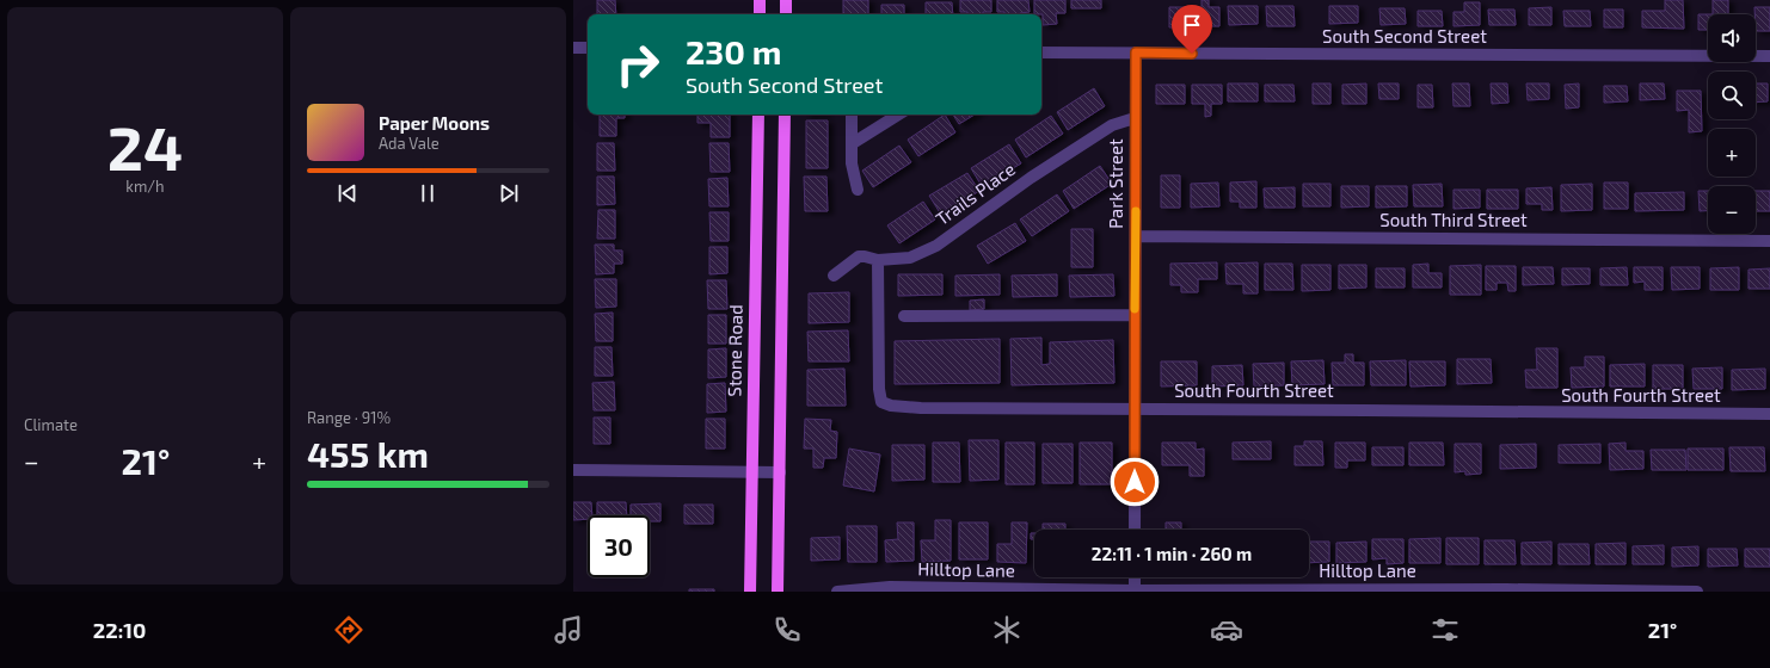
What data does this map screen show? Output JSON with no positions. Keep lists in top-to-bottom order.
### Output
{
  "streets": {
    "main road": ["Stone Road"],
    "street": [
      "South Second Street",
      "Park Street",
      "Trails Place",
      "South Third Street",
      "South Fourth Street",
      "Hilltop Lane"
    ]
  },
  "crossings": [
    ["South Second Street", "Park Street"],
    ["Park Street", "Trails Place"],
    ["Park Street", "South Third Street"],
    ["Park Street", "South Fourth Street"],
    ["Trails Place", "South Fourth Street"]
  ],
  "page": {
    "tile": [
      ["24", "km/h"],
      "Climate",
      ["Range · 91%", "455 km"]
    ],
    "map_buttons": ["+", "−"],
    "turn": ["230 m", "South Second Street"],
    "song": ["Paper Moons", "Ada Vale"],
    "heat": ["−", "21°", "+"],
    "limit": "30",
    "trip": "22:11 · 1 min · 260 m",
    "tabs": ["22:10", "21°"]
  }
}
